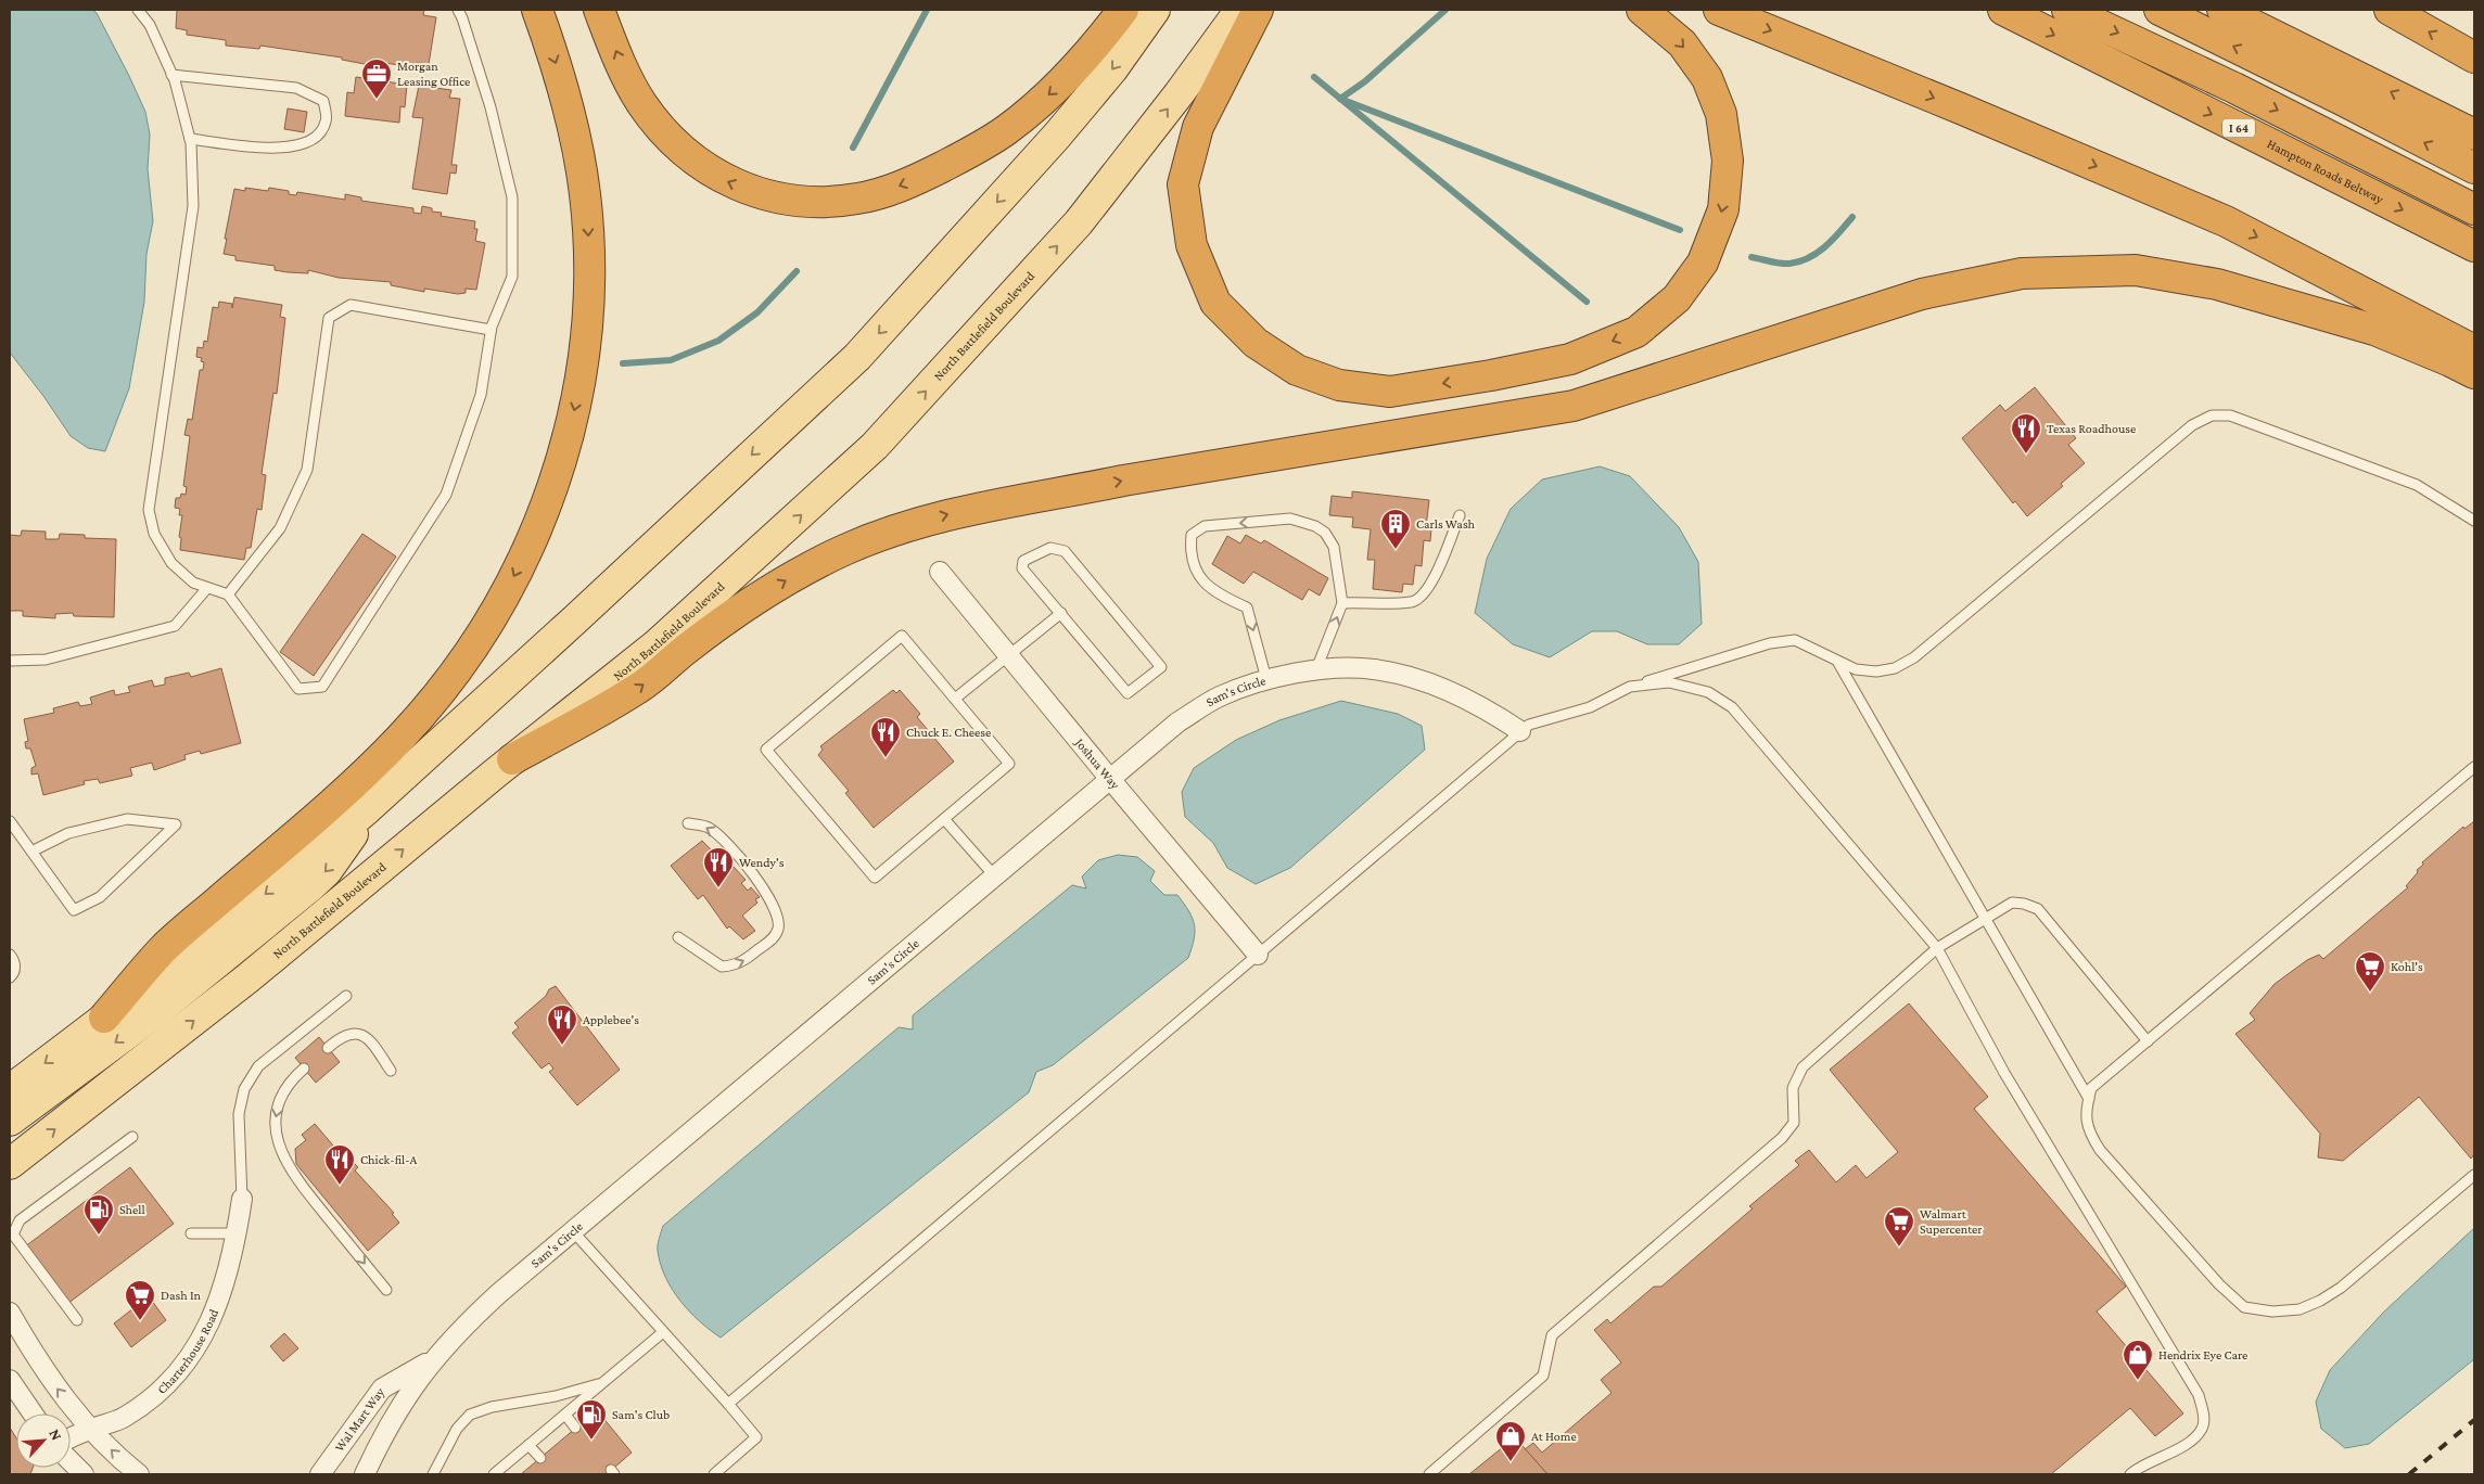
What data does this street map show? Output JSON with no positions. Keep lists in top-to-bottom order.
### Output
{
  "streets": {
    "highway": ["I 64", "Hampton Roads Beltway"],
    "main road": ["North Battlefield Boulevard"],
    "street": [
      "Sam's Circle",
      "Joshua Way",
      "Charterhouse Road",
      "Wal Mart Way"
    ]
  },
  "crossings": [
    ["Sam's Circle", "Joshua Way"],
    ["Sam's Circle", "Wal Mart Way"]
  ],
  "places": {
    "office": ["Morgan Leasing Office"],
    "restaurant": [
      "Texas Roadhouse",
      "Chuck E. Cheese",
      "Wendy's",
      "Applebee's",
      "Chick-fil-A"
    ],
    "building": ["Carls Wash"],
    "supermarket": ["Kohl's", "Walmart Supercenter", "Dash In"],
    "fuel station": ["Shell", "Sam's Club"],
    "shop": ["Hendrix Eye Care", "At Home"]
  },
  "north": "top right"
}
